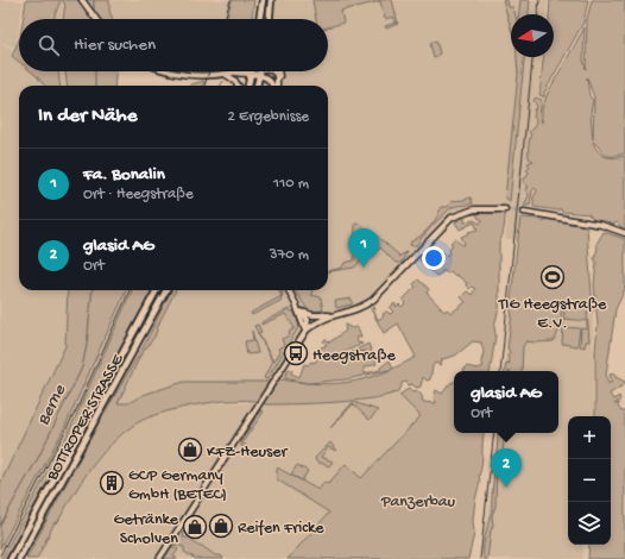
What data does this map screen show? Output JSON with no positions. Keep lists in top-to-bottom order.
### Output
{
  "streets": {
    "main road": ["BOTTROPER STRASSE"]
  },
  "water": ["Berne"],
  "parks": ["Panzerbau"],
  "places": {
    "sports": ["TIG Heegstraße E.V."],
    "bus stop": ["Heegstraße"],
    "shop": ["KFZ-Heuser", "Reifen Fricke", "Getränke Scholven"],
    "building": ["GCP Germany GmbH (BETEC)"]
  },
  "north": "left",
  "page": {
    "search": "Hier suchen",
    "heading": ["In der Nähe", "2 Ergebnisse"],
    "list": [
      {
        "mark": "1",
        "name": "Fa. Bonalin",
        "note": "Ort · Heegstraße",
        "value": "110 m"
      },
      {
        "mark": "2",
        "name": "glasid AG",
        "note": "Ort",
        "value": "370 m"
      }
    ],
    "pins": ["1", "2"],
    "popup": ["glasid AG", "Ort"],
    "map_buttons": ["+", "−"]
  }
}
